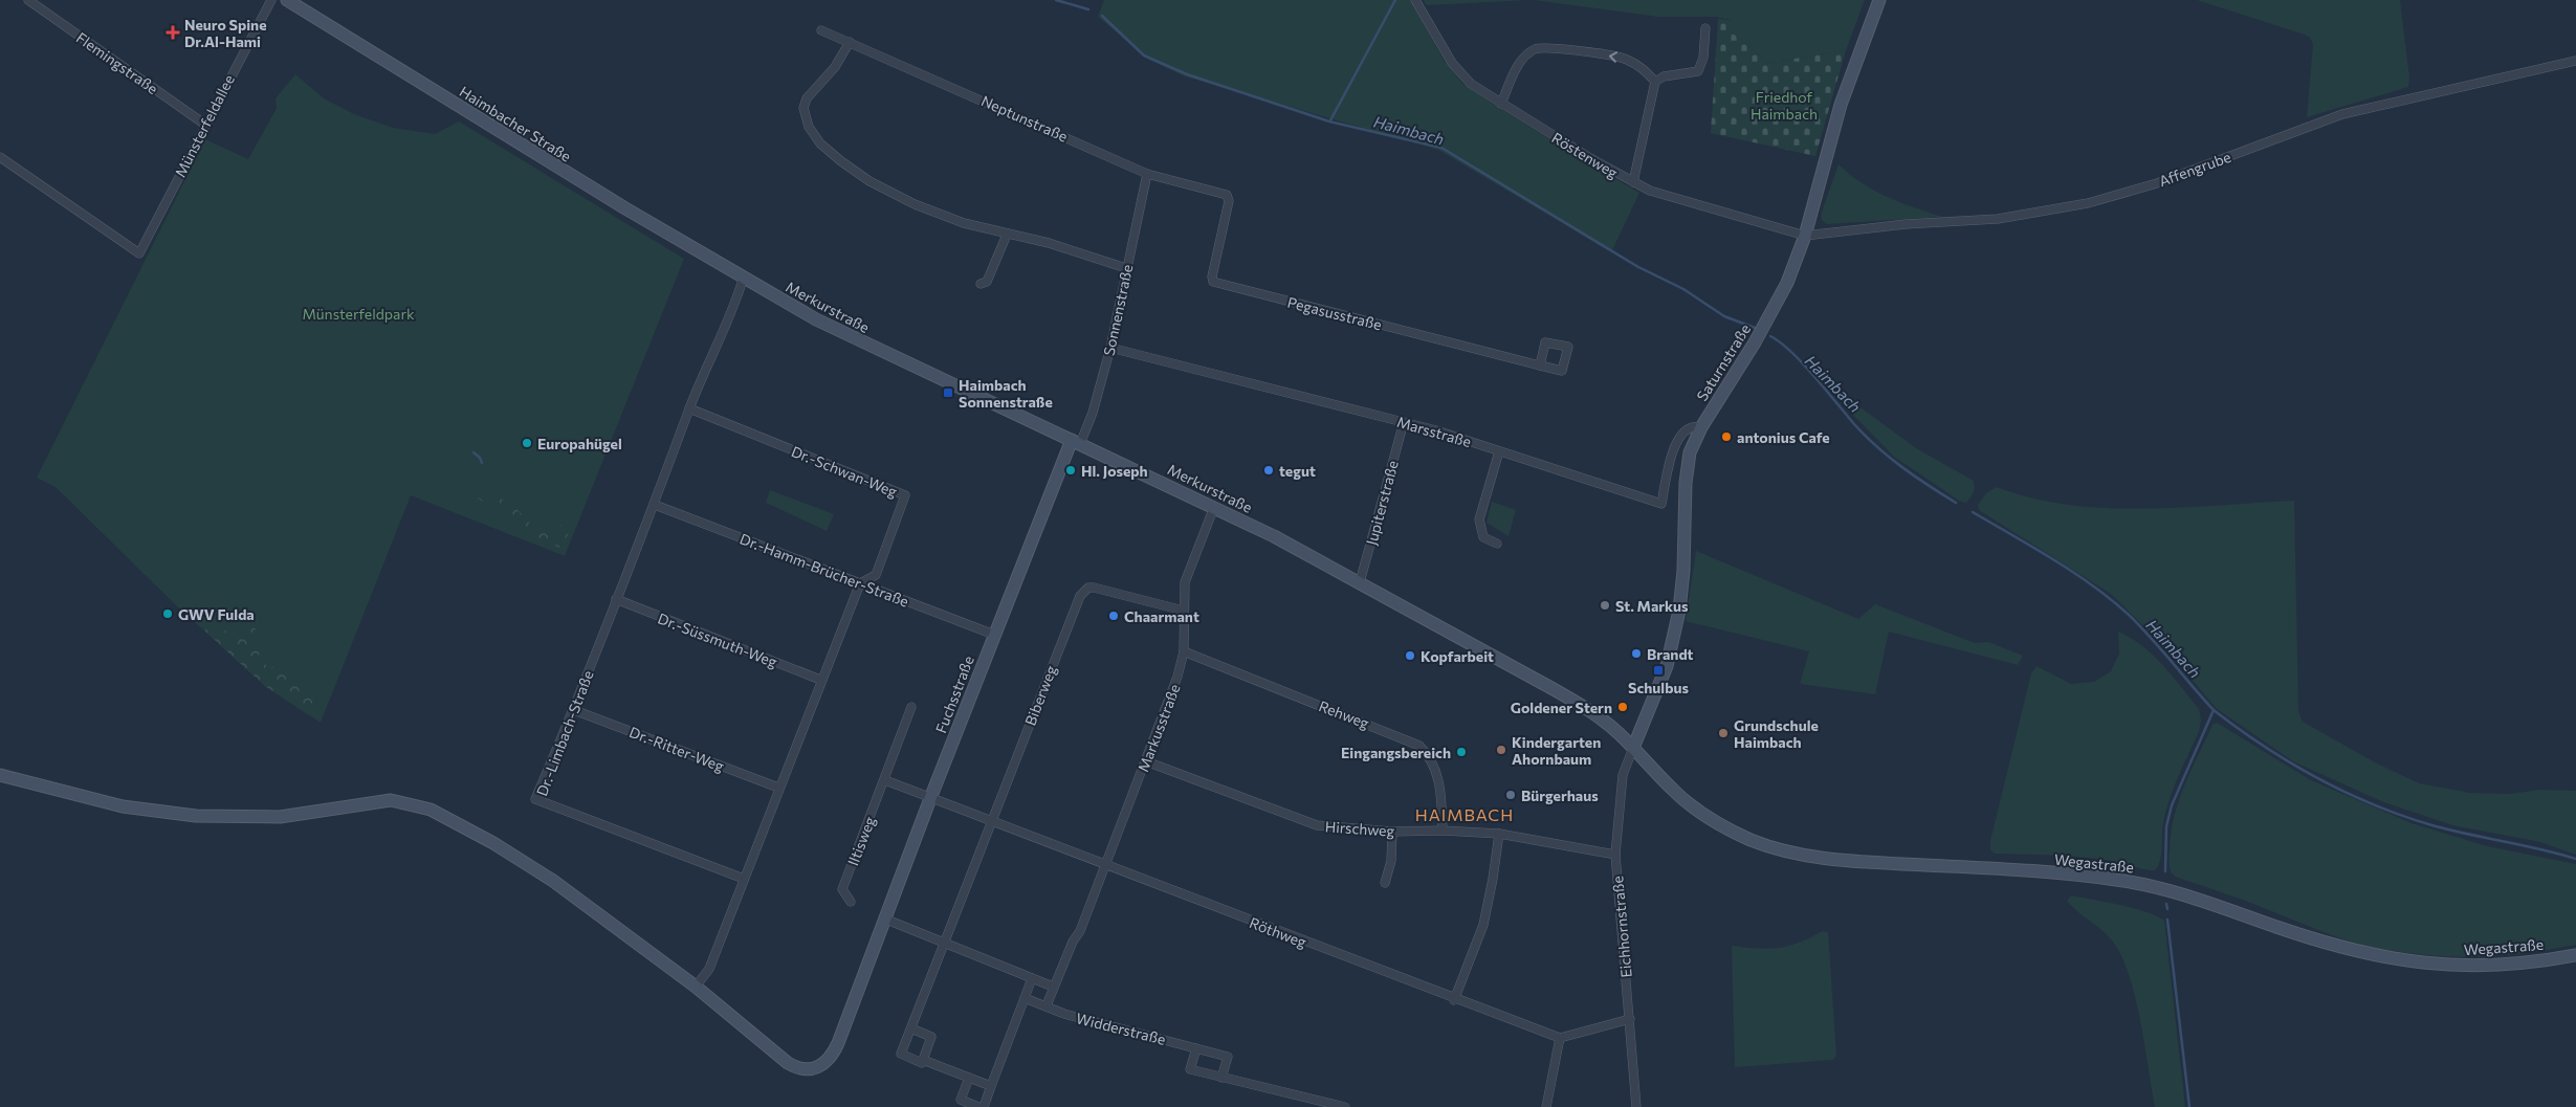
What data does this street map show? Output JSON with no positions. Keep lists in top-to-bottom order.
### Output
{
  "streets": {
    "main road": [
      "Haimbacher Straße",
      "Merkurstraße",
      "Saturnstraße",
      "Fuchsstraße",
      "Wegastraße"
    ],
    "street": [
      "Flemingstraße",
      "Neptunstraße",
      "Münsterfeldallee",
      "Röstenweg",
      "Affengrube",
      "Sonnenstraße",
      "Pegasusstraße",
      "Marsstraße",
      "Dr.-Schwan-Weg",
      "Jupiterstraße",
      "Dr.-Hamm-Brücher-Straße",
      "Dr.-Süssmuth-Weg",
      "Biberweg",
      "Rehweg",
      "Markusstraße",
      "Dr.-Limbach-Straße",
      "Dr.-Ritter-Weg",
      "Hirschweg",
      "Iltisweg",
      "Eichhornstraße",
      "Röthweg",
      "Widderstraße"
    ]
  },
  "crossings": [
    ["Flemingstraße", "Münsterfeldallee"],
    ["Neptunstraße", "Sonnenstraße"],
    ["Neptunstraße", "Pegasusstraße"],
    ["Haimbacher Straße", "Merkurstraße"],
    ["Röstenweg", "Affengrube"],
    ["Röstenweg", "Saturnstraße"],
    ["Affengrube", "Saturnstraße"],
    ["Merkurstraße", "Sonnenstraße"],
    ["Merkurstraße", "Saturnstraße"],
    ["Merkurstraße", "Jupiterstraße"],
    ["Merkurstraße", "Fuchsstraße"],
    ["Merkurstraße", "Markusstraße"],
    ["Merkurstraße", "Dr.-Limbach-Straße"],
    ["Merkurstraße", "Wegastraße"],
    ["Merkurstraße", "Eichhornstraße"],
    ["Sonnenstraße", "Marsstraße"],
    ["Sonnenstraße", "Fuchsstraße"],
    ["Saturnstraße", "Marsstraße"],
    ["Saturnstraße", "Wegastraße"],
    ["Saturnstraße", "Eichhornstraße"],
    ["Marsstraße", "Jupiterstraße"],
    ["Dr.-Schwan-Weg", "Dr.-Hamm-Brücher-Straße"],
    ["Dr.-Schwan-Weg", "Dr.-Limbach-Straße"],
    ["Dr.-Hamm-Brücher-Straße", "Fuchsstraße"],
    ["Dr.-Hamm-Brücher-Straße", "Dr.-Limbach-Straße"],
    ["Dr.-Süssmuth-Weg", "Dr.-Limbach-Straße"],
    ["Fuchsstraße", "Röthweg"],
    ["Biberweg", "Markusstraße"],
    ["Biberweg", "Röthweg"],
    ["Rehweg", "Markusstraße"],
    ["Rehweg", "Hirschweg"],
    ["Markusstraße", "Hirschweg"],
    ["Markusstraße", "Röthweg"],
    ["Dr.-Limbach-Straße", "Dr.-Ritter-Weg"],
    ["Hirschweg", "Eichhornstraße"],
    ["Wegastraße", "Eichhornstraße"]
  ],
  "districts": ["HAIMBACH"],
  "water": ["Haimbach"],
  "parks": ["Friedhof Haimbach", "Münsterfeldpark"],
  "places": {
    "health": ["Neuro Spine Dr.Al-Hami"],
    "transit": ["Haimbach Sonnenstraße", "Schulbus"],
    "other": [
      "antonius Cafe",
      "Europahügel",
      "Hl. Joseph",
      "tegut",
      "St. Markus",
      "GWV Fulda",
      "Chaarmant",
      "Brandt",
      "Kopfarbeit",
      "Goldener Stern",
      "Grundschule Haimbach",
      "Kindergarten Ahornbaum",
      "Eingangsbereich",
      "Bürgerhaus"
    ]
  }
}
